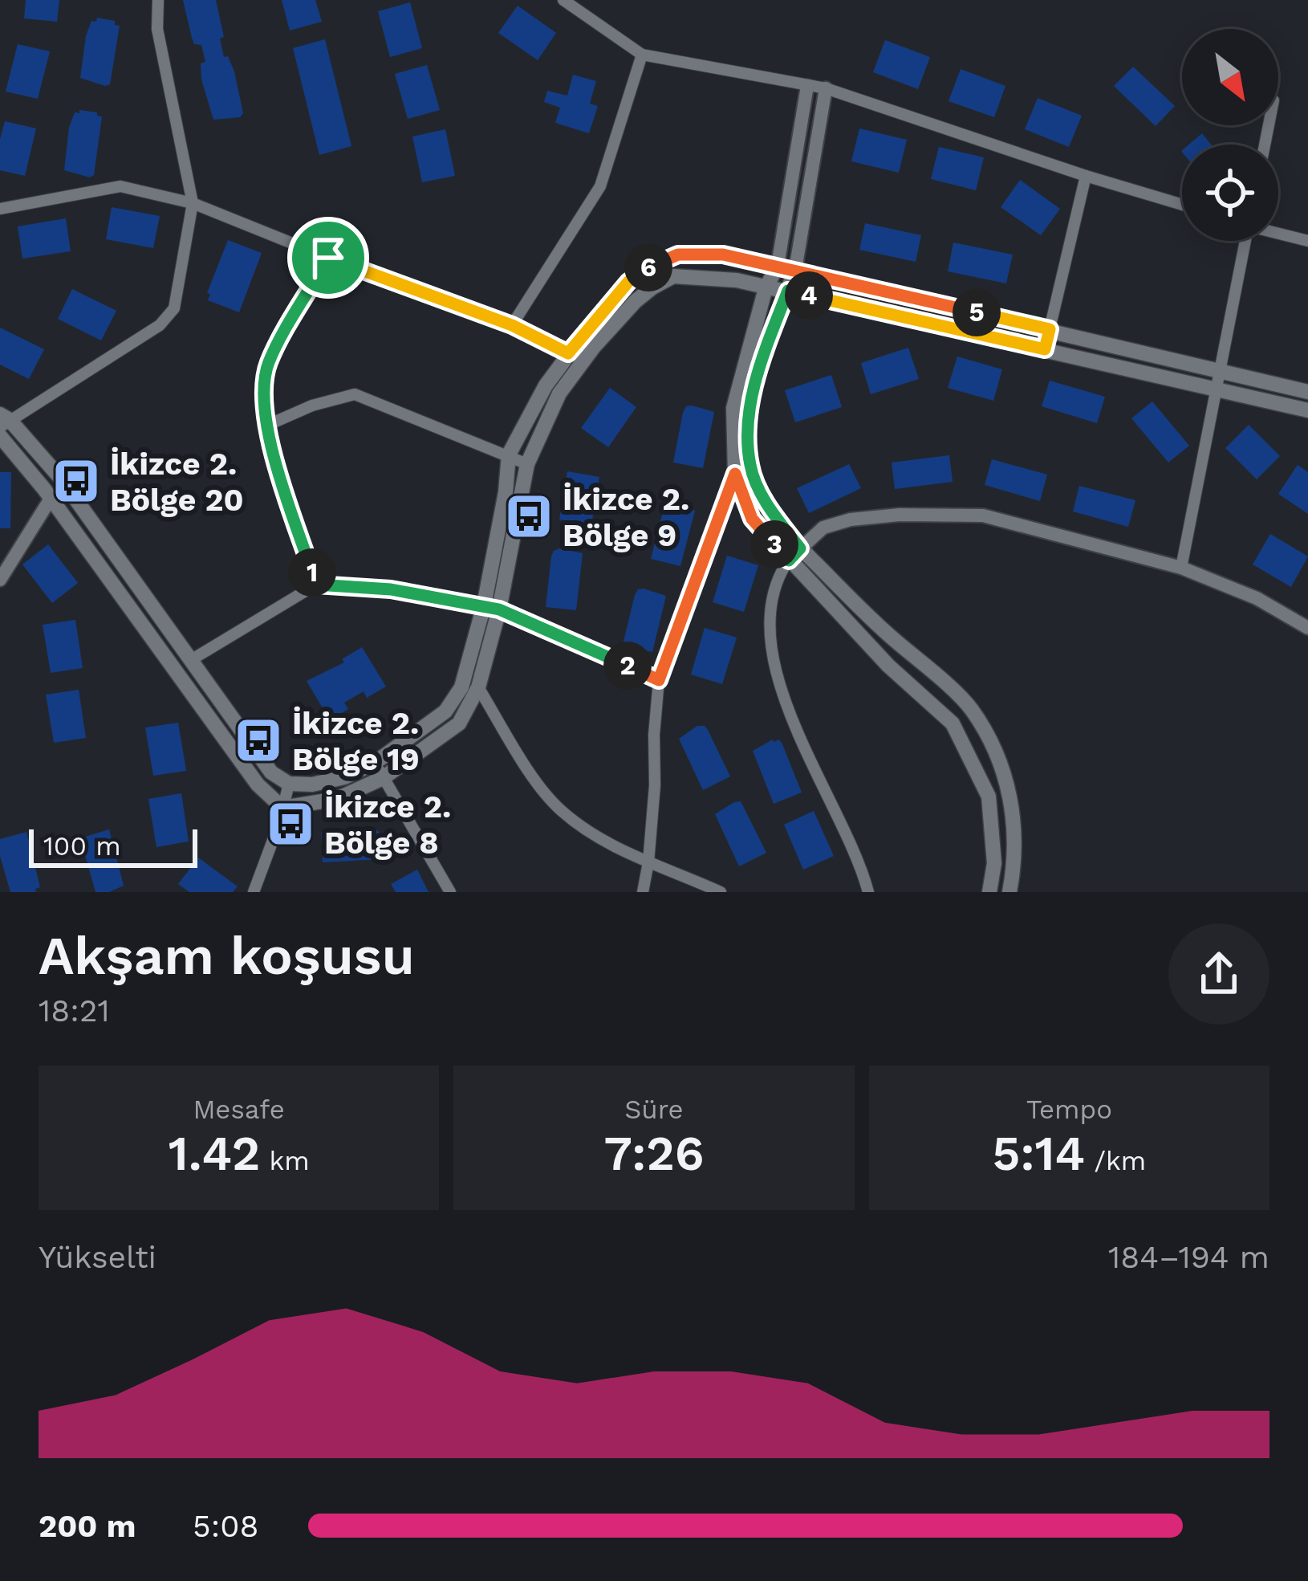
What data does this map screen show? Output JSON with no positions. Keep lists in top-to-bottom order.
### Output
{
  "places": {
    "bus stop": [
      "İkizce 2. Bölge 20",
      "İkizce 2. Bölge 9",
      "İkizce 2. Bölge 19",
      "İkizce 2. Bölge 8"
    ]
  },
  "scale_bar": "100 m",
  "north": "bottom right",
  "page": {
    "pins": [
      "6",
      "4",
      "5",
      "3",
      "1",
      "2"
    ],
    "scale": "100 m",
    "heading": ["Akşam koşusu", "18:21"],
    "stats": [
      ["Mesafe", "1.42 km"],
      ["Süre", "7:26"],
      ["Tempo", "5:14 /km"]
    ],
    "chart": ["Yükselti", "184–194 m"],
    "list": [
      {
        "name": "200 m",
        "note": "5:08"
      }
    ]
  }
}
